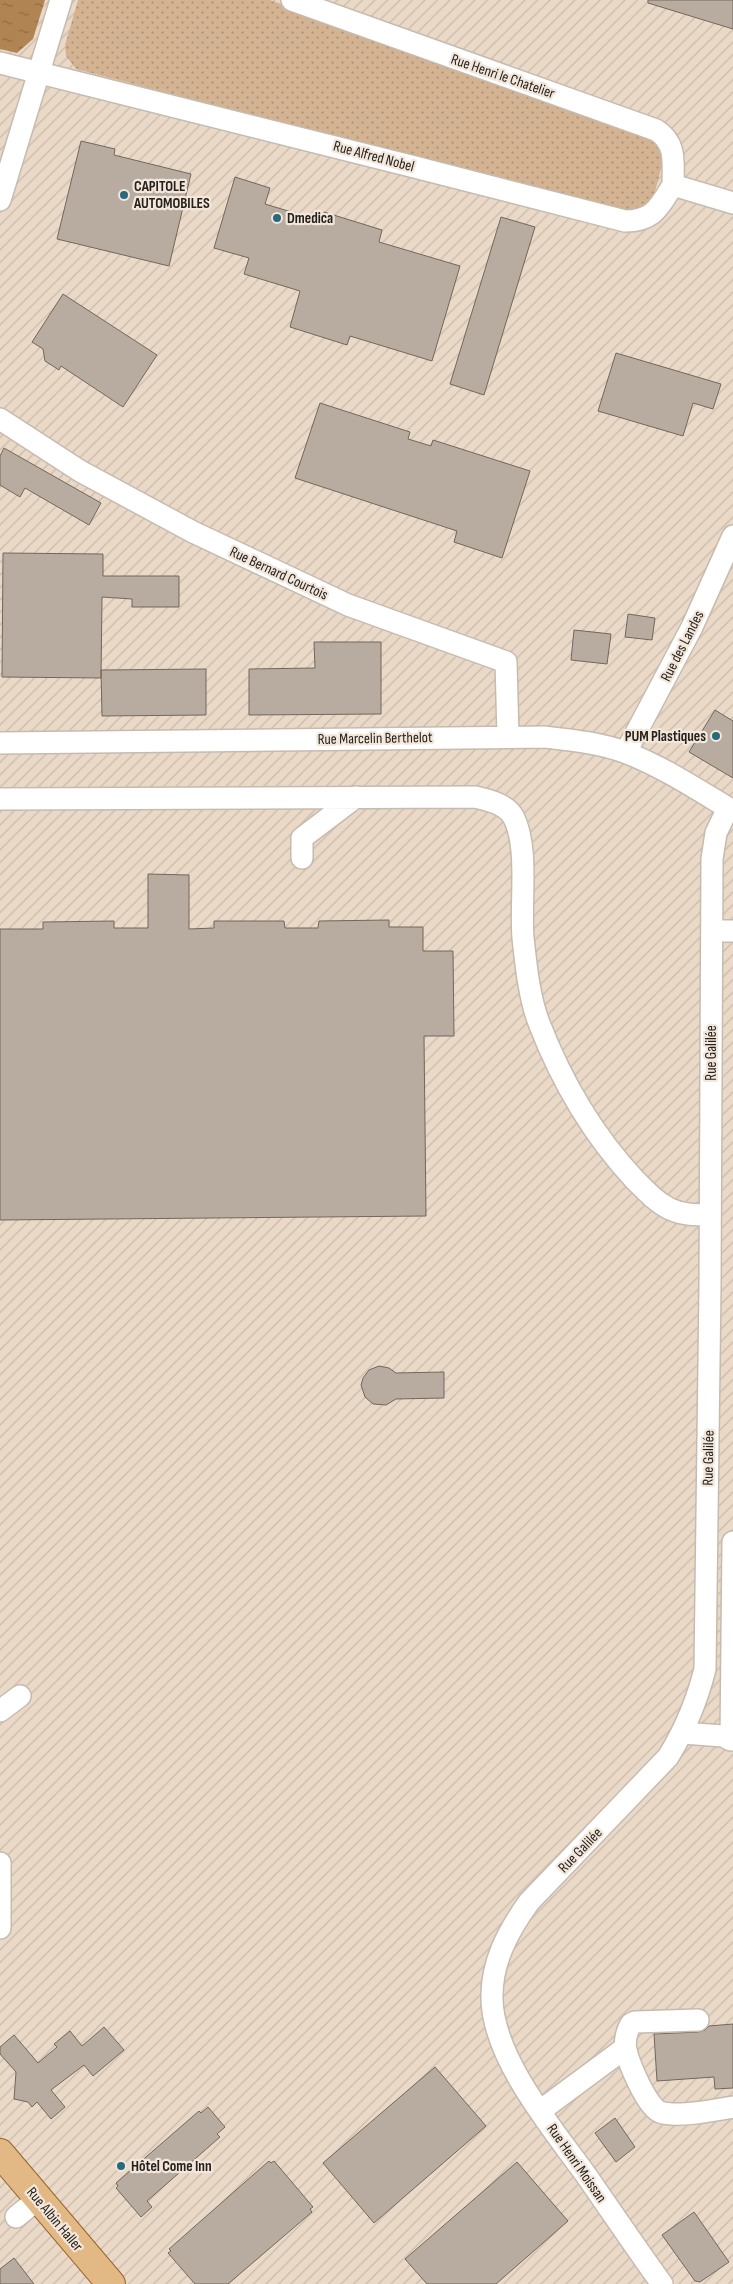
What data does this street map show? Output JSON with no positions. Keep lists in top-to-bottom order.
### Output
{
  "streets": {
    "main road": ["Rue Albin Haller"],
    "street": [
      "Rue Henri le Chatelier",
      "Rue Alfred Nobel",
      "Rue Bernard Courtois",
      "Rue des Landes",
      "Rue Marcelin Berthelot",
      "Rue Galilée",
      "Rue Henri Moissan"
    ]
  },
  "crossings": [
    ["Rue Henri le Chatelier", "Rue Alfred Nobel"],
    ["Rue Bernard Courtois", "Rue Marcelin Berthelot"],
    ["Rue des Landes", "Rue Marcelin Berthelot"],
    ["Rue Marcelin Berthelot", "Rue Galilée"],
    ["Rue Galilée", "Rue Henri Moissan"]
  ],
  "places": [
    "CAPITOLE AUTOMOBILES",
    "Dmedica",
    "PUM Plastiques",
    "Hôtel Come Inn"
  ]
}
